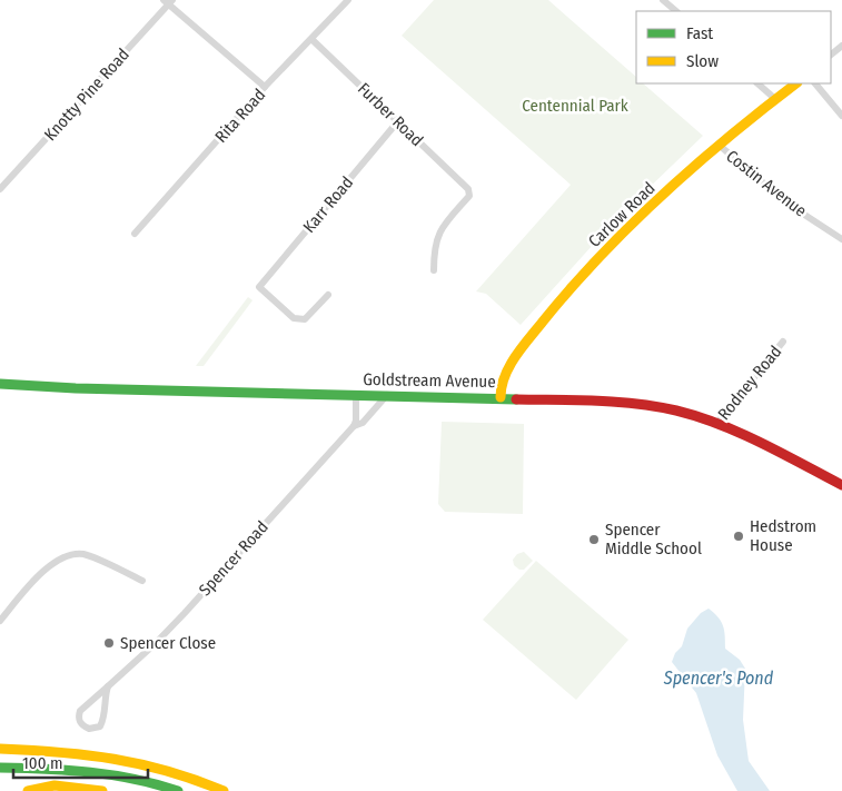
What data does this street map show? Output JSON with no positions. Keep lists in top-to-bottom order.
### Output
{
  "streets": {
    "main road": ["Carlow Road", "Goldstream Avenue"],
    "street": [
      "Knotty Pine Road",
      "Furber Road",
      "Rita Road",
      "Costin Avenue",
      "Karr Road",
      "Rodney Road",
      "Spencer Road"
    ]
  },
  "crossings": [
    ["Furber Road", "Rita Road"],
    ["Furber Road", "Karr Road"],
    ["Costin Avenue", "Carlow Road"],
    ["Carlow Road", "Goldstream Avenue"],
    ["Goldstream Avenue", "Rodney Road"],
    ["Goldstream Avenue", "Spencer Road"]
  ],
  "water": ["Spencer's Pond"],
  "parks": ["Centennial Park"],
  "places": ["Hedstrom House", "Spencer Middle School", "Spencer Close"],
  "legend": ["Fast", "Slow"],
  "scale_bar": "100 m"
}
